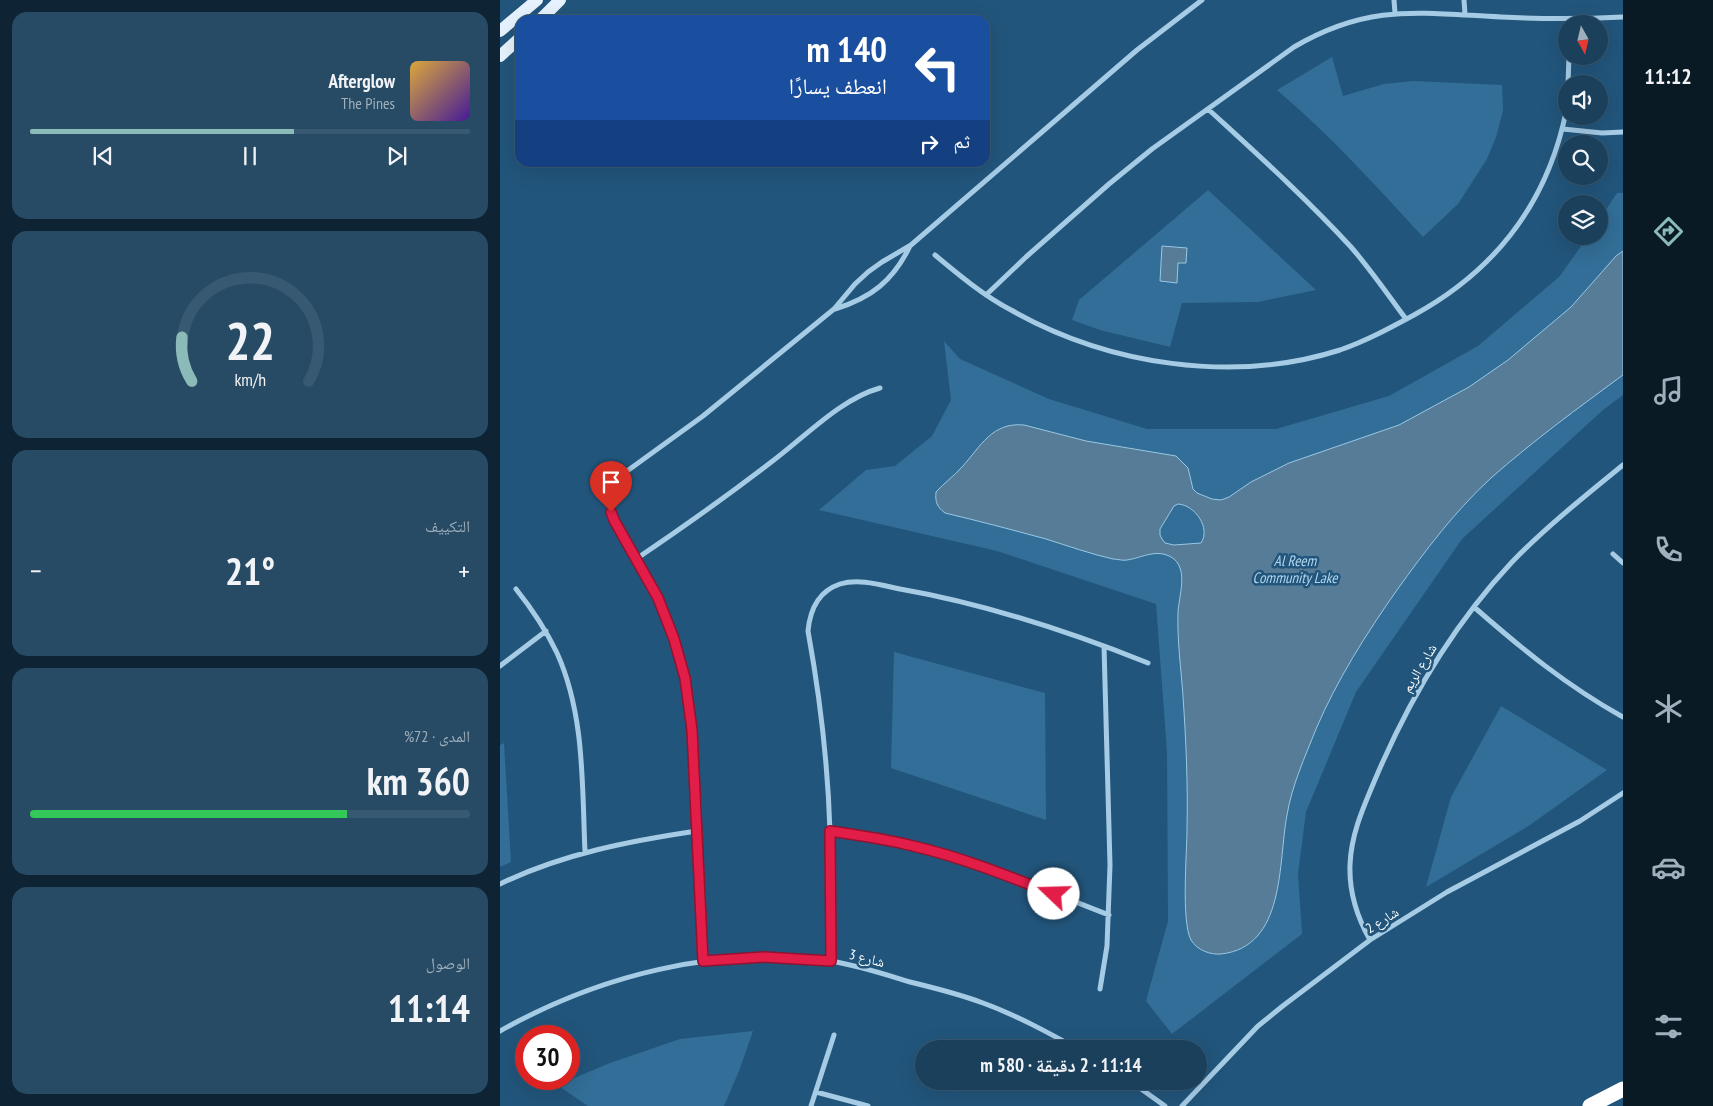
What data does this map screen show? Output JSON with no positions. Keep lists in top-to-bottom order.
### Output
{
  "streets": {
    "street": ["شارع الريم", "شارع 2", "شارع 3"]
  },
  "crossings": [
    ["شارع الريم", "شارع 2"]
  ],
  "water": ["Al Reem Community Lake"],
  "north": "bottom",
  "page": {
    "tabs": "11:12",
    "turn": ["140 m", "انعطف يسارًا"],
    "song": ["Afterglow", "The Pines"],
    "then": "ثم",
    "tile": [
      "التكييف",
      ["المدى · 72%", "360 km"],
      ["الوصول", "11:14"]
    ],
    "heat": ["−", "21°", "+"],
    "limit": "30",
    "trip": "11:14 · 2 دقيقة · 580 m",
    "gauge": ["22", "km/h"]
  }
}
